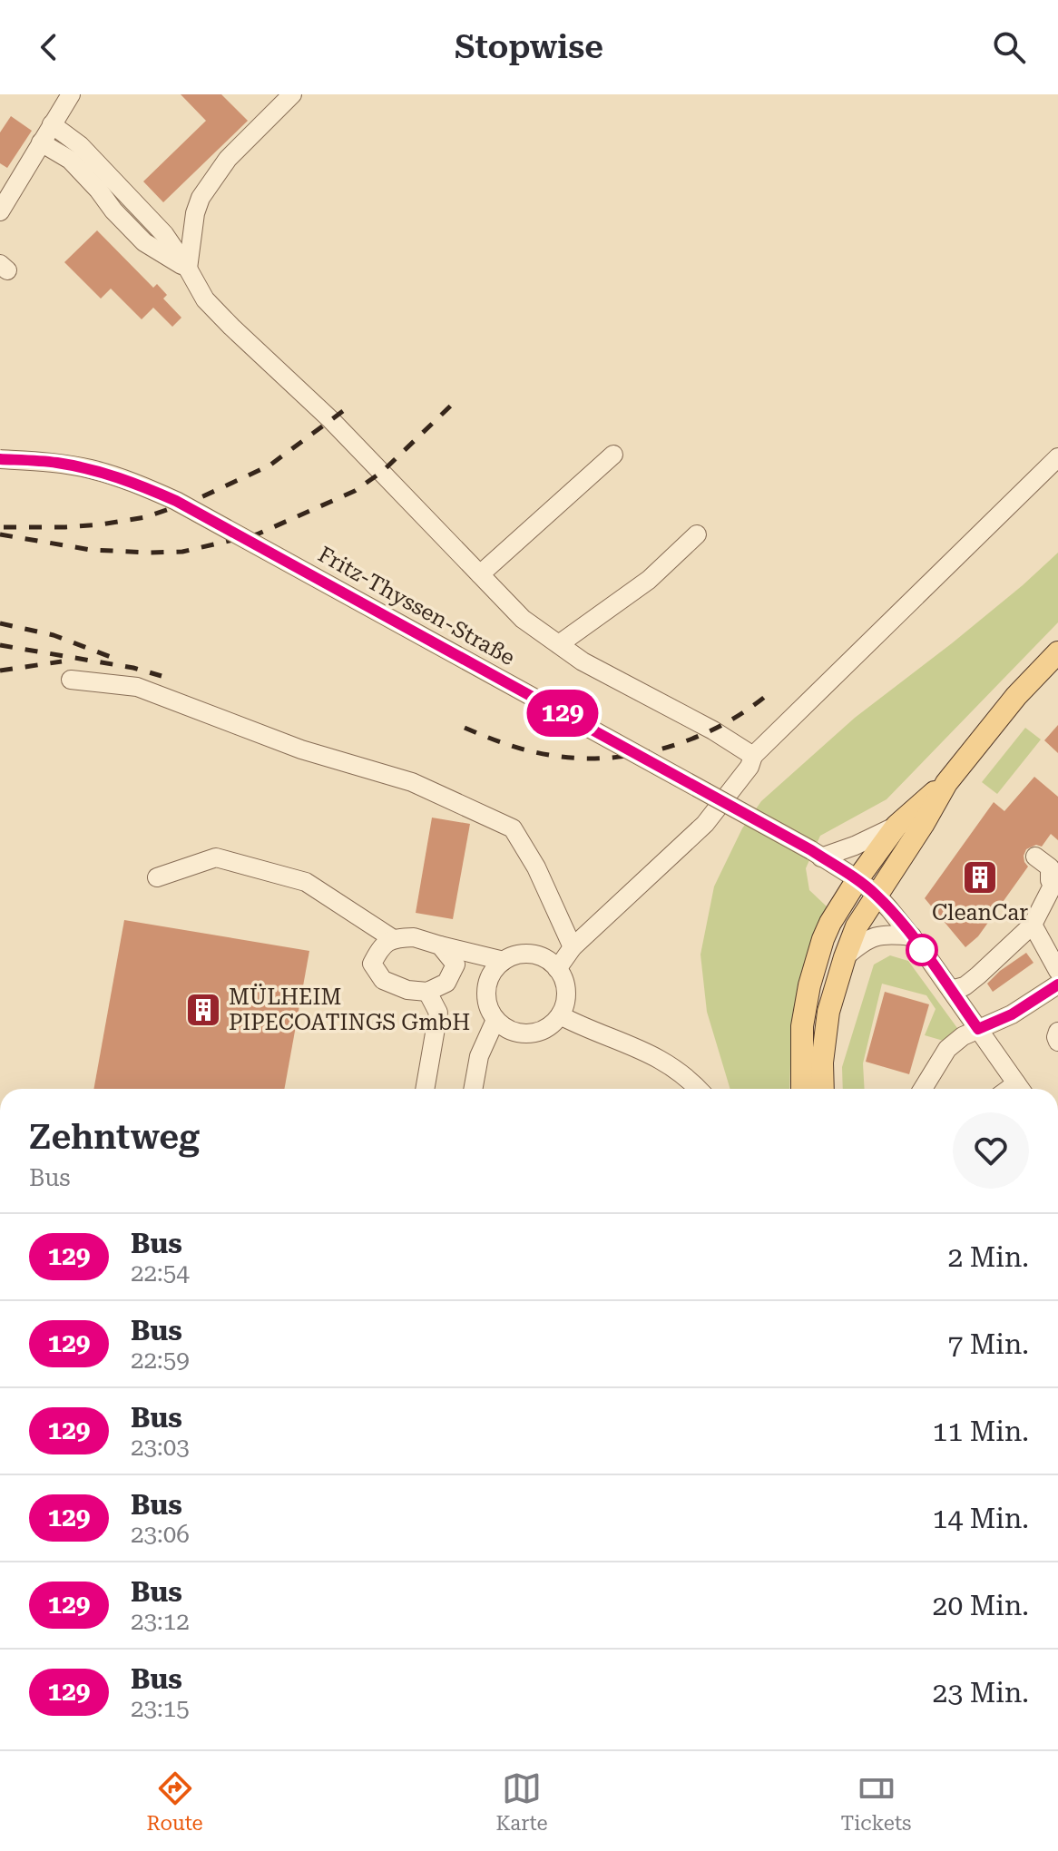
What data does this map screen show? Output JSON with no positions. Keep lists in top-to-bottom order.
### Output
{
  "streets": {
    "street": ["Fritz-Thyssen-Straße"]
  },
  "places": {
    "building": ["CleanCar", "MÜLHEIM PIPECOATINGS GmbH"]
  },
  "lines": ["bus line 129"],
  "page": {
    "header": "Stopwise",
    "on_map": "129",
    "heading": ["Zehntweg", "Bus"],
    "list": [
      {
        "mark": "129",
        "name": "Bus",
        "note": "22:54",
        "value": "2 Min."
      },
      {
        "mark": "129",
        "name": "Bus",
        "note": "22:59",
        "value": "7 Min."
      },
      {
        "mark": "129",
        "name": "Bus",
        "note": "23:03",
        "value": "11 Min."
      },
      {
        "mark": "129",
        "name": "Bus",
        "note": "23:06",
        "value": "14 Min."
      },
      {
        "mark": "129",
        "name": "Bus",
        "note": "23:12",
        "value": "20 Min."
      },
      {
        "mark": "129",
        "name": "Bus",
        "note": "23:15",
        "value": "23 Min."
      }
    ],
    "tabs": ["Route", "Karte", "Tickets"]
  }
}
